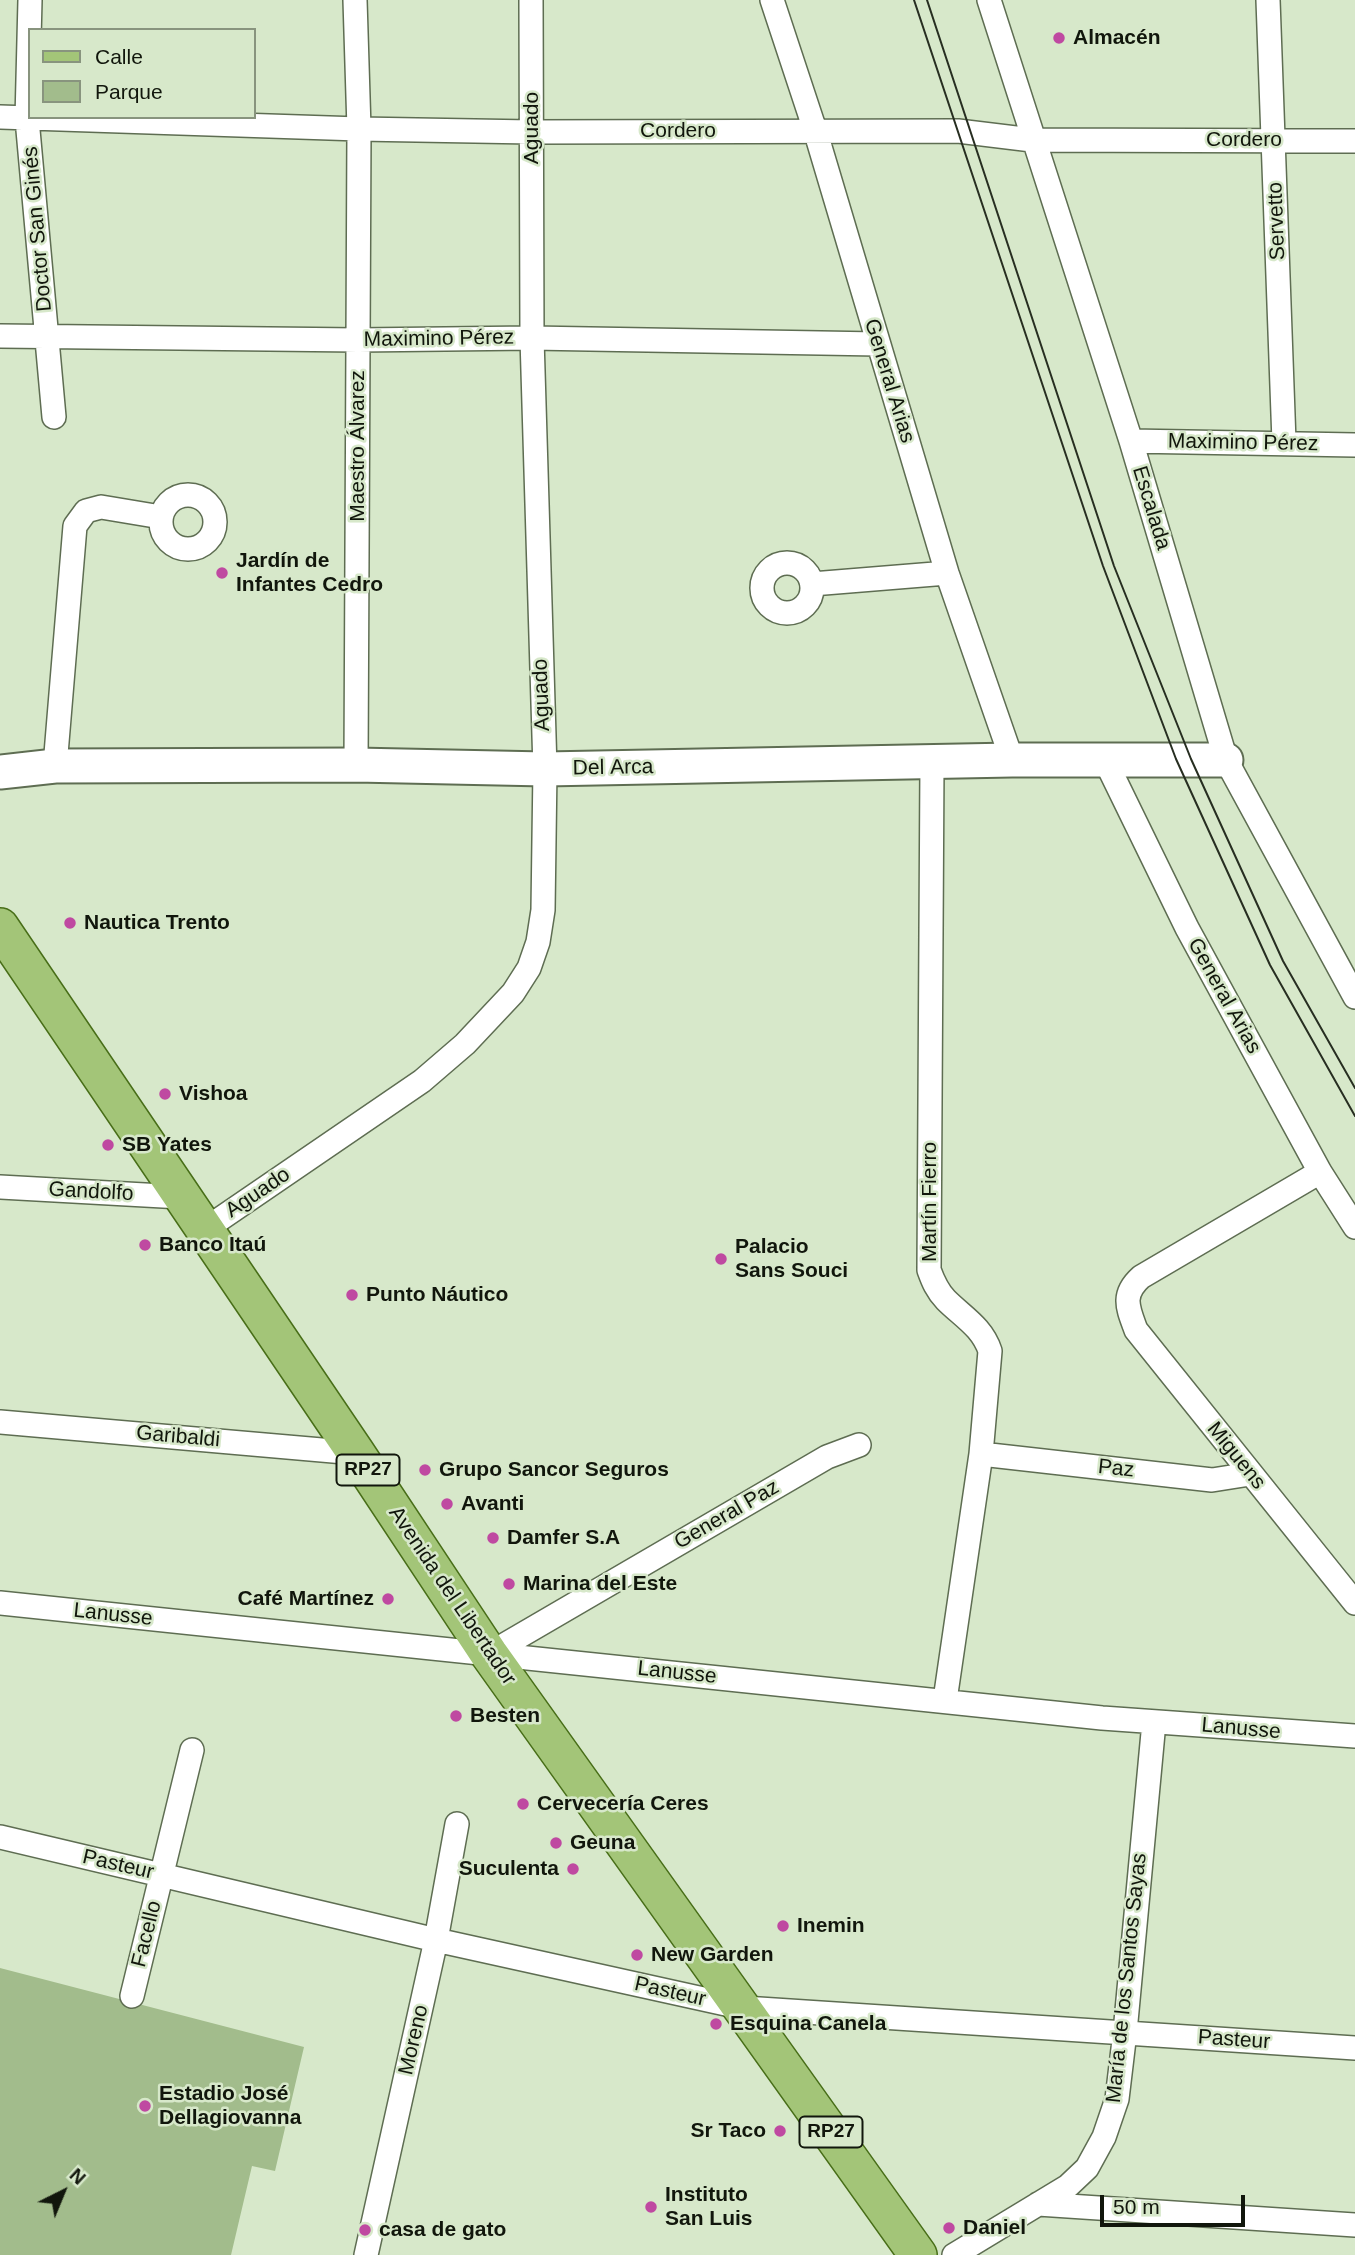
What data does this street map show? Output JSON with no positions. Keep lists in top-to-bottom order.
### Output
{
  "streets": {
    "main road": ["RP27", "Avenida del Libertador"],
    "street": [
      "Aguado",
      "Cordero",
      "Servetto",
      "Doctor San Ginés",
      "Maximino Pérez",
      "General Arias",
      "Maestro Álvarez",
      "Escalada",
      "Del Arca",
      "Gandolfo",
      "Martín Fierro",
      "Garibaldi",
      "Miguens",
      "Paz",
      "General Paz",
      "Lanusse",
      "Pasteur",
      "Facello",
      "María de los Santos Sayas",
      "Moreno"
    ]
  },
  "crossings": [
    ["Aguado", "Cordero"],
    ["Aguado", "Maximino Pérez"],
    ["Aguado", "Del Arca"],
    ["Aguado", "Avenida del Libertador"],
    ["Cordero", "Servetto"],
    ["Cordero", "Doctor San Ginés"],
    ["Cordero", "General Arias"],
    ["Cordero", "Maestro Álvarez"],
    ["Cordero", "Escalada"],
    ["Servetto", "Maximino Pérez"],
    ["Doctor San Ginés", "Maximino Pérez"],
    ["Maximino Pérez", "General Arias"],
    ["Maximino Pérez", "Maestro Álvarez"],
    ["Maximino Pérez", "Escalada"],
    ["General Arias", "Del Arca"],
    ["General Arias", "Miguens"],
    ["Maestro Álvarez", "Del Arca"],
    ["Escalada", "Del Arca"],
    ["Del Arca", "Martín Fierro"],
    ["Gandolfo", "Avenida del Libertador"],
    ["Martín Fierro", "Paz"],
    ["Martín Fierro", "Lanusse"],
    ["Garibaldi", "Avenida del Libertador"],
    ["Miguens", "Paz"],
    ["General Paz", "Avenida del Libertador"],
    ["General Paz", "Lanusse"],
    ["Avenida del Libertador", "Lanusse"],
    ["Avenida del Libertador", "Pasteur"],
    ["Lanusse", "María de los Santos Sayas"],
    ["Pasteur", "Facello"],
    ["Pasteur", "María de los Santos Sayas"],
    ["Pasteur", "Moreno"]
  ],
  "places": [
    "Almacén",
    "Jardín de Infantes Cedro",
    "Nautica Trento",
    "Vishoa",
    "SB Yates",
    "Banco Itaú",
    "Palacio Sans Souci",
    "Punto Náutico",
    "Grupo Sancor Seguros",
    "Avanti",
    "Damfer S.A",
    "Marina del Este",
    "Café Martínez",
    "Besten",
    "Cervecería Ceres",
    "Geuna",
    "Suculenta",
    "Inemin",
    "New Garden",
    "Esquina Canela",
    "Estadio José Dellagiovanna",
    "Sr Taco",
    "Instituto San Luis",
    "Daniel",
    "casa de gato"
  ],
  "legend": ["Calle", "Parque"],
  "scale_bar": "50 m",
  "north": "top right"
}
